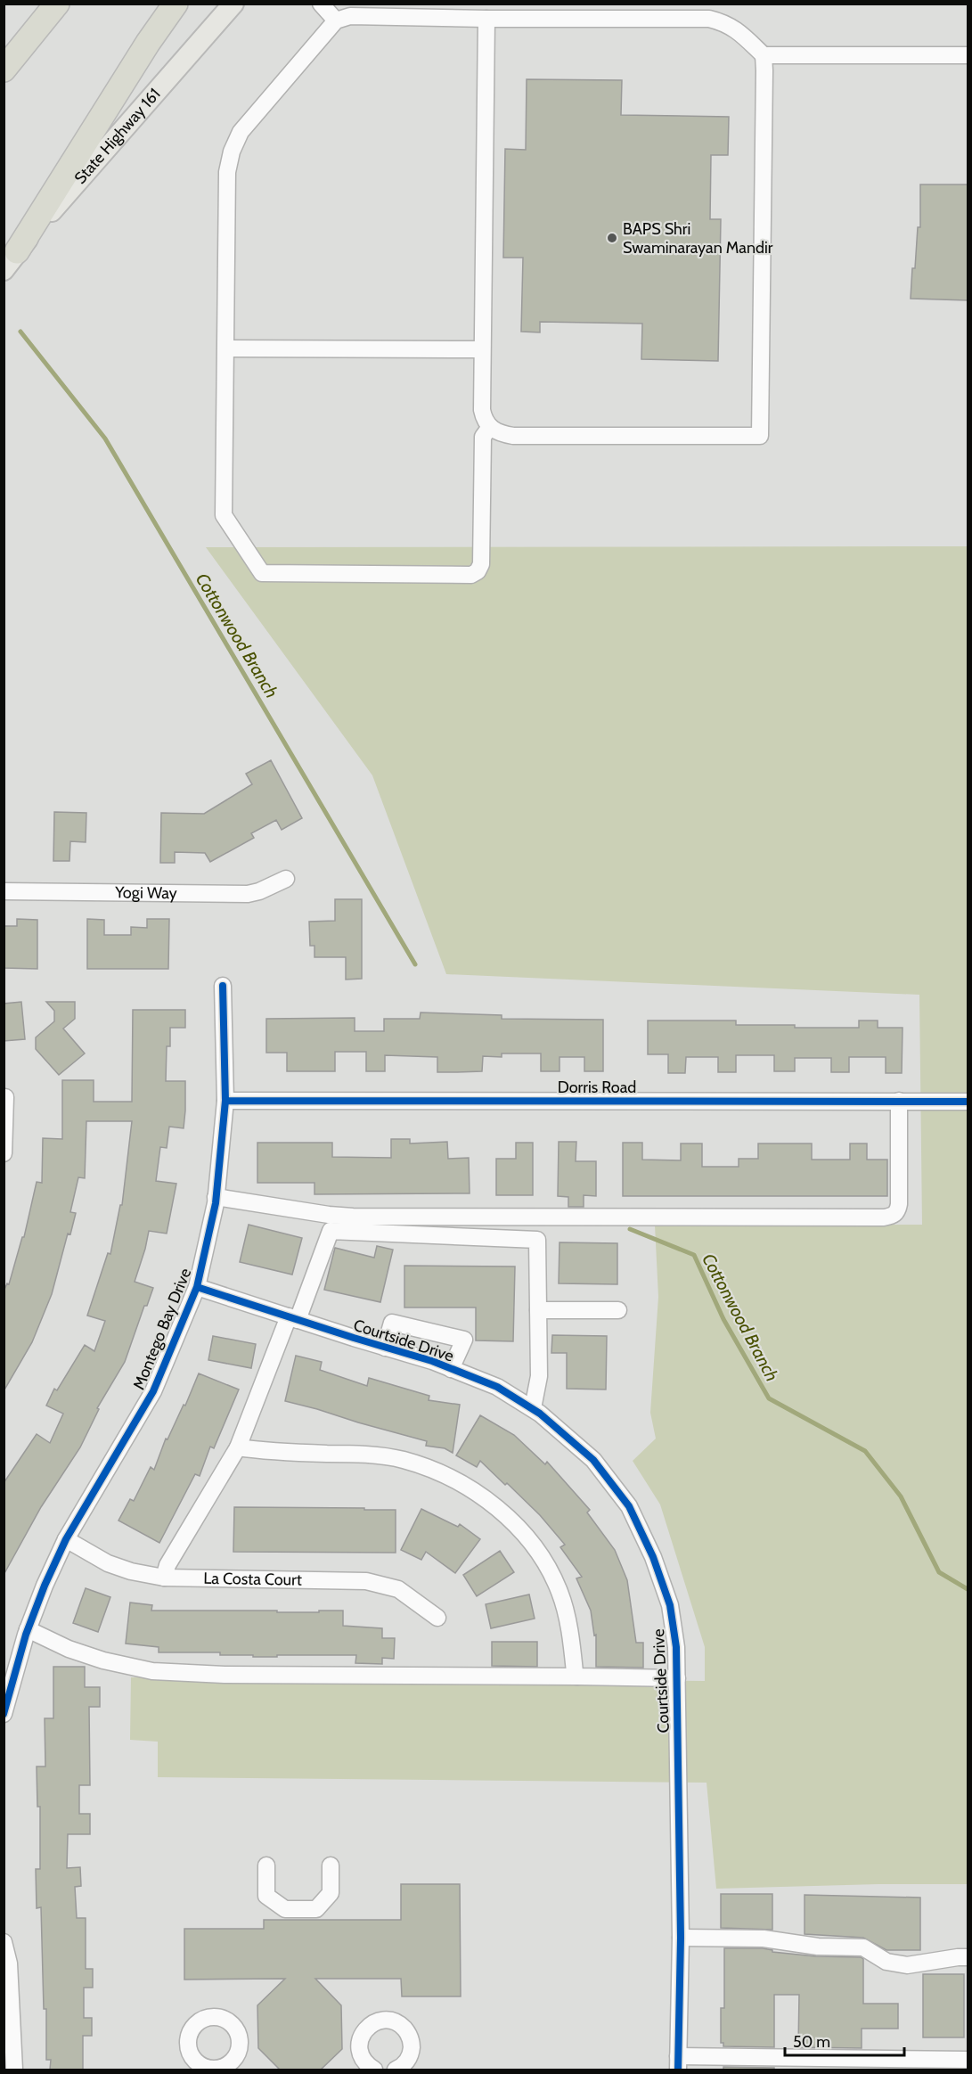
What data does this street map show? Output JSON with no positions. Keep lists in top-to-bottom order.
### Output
{
  "streets": {
    "main road": ["State Highway 161"],
    "street": [
      "Yogi Way",
      "Dorris Road",
      "Montego Bay Drive",
      "Courtside Drive",
      "La Costa Court"
    ]
  },
  "crossings": [
    ["Dorris Road", "Montego Bay Drive"],
    ["Montego Bay Drive", "Courtside Drive"],
    ["Montego Bay Drive", "La Costa Court"]
  ],
  "water": ["Cottonwood Branch"],
  "places": ["BAPS Shri Swaminarayan Mandir"],
  "scale_bar": "50 m"
}
